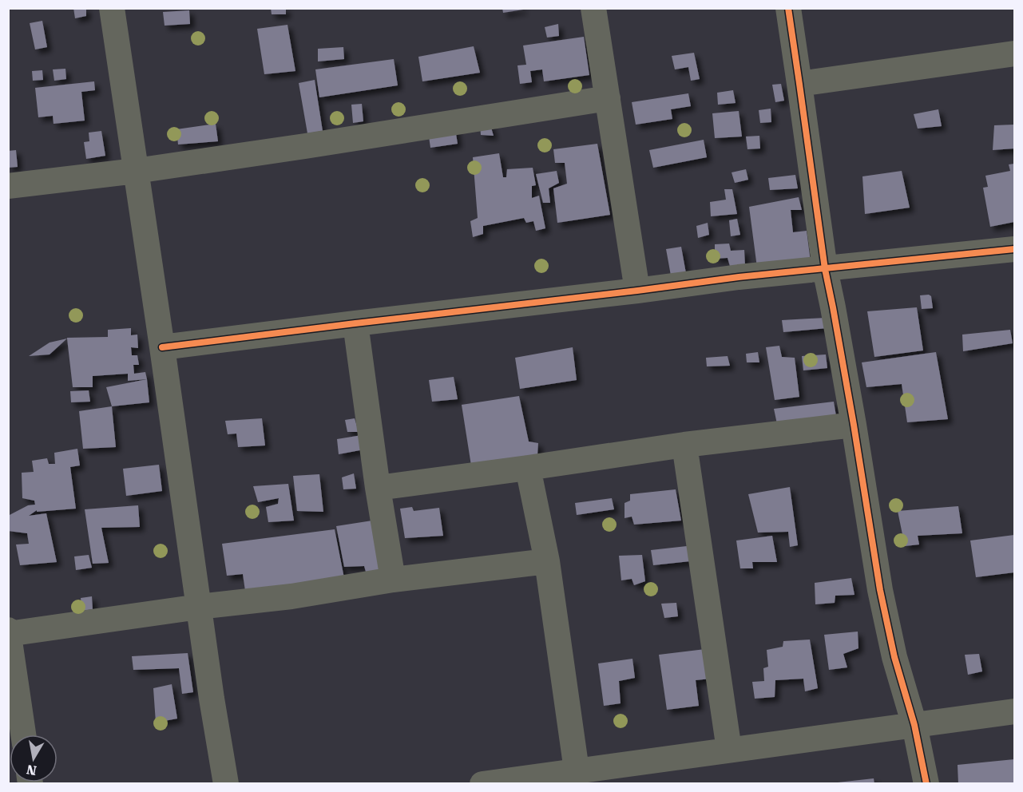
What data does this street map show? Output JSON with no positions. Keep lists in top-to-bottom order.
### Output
{
  "north": "bottom"
}
